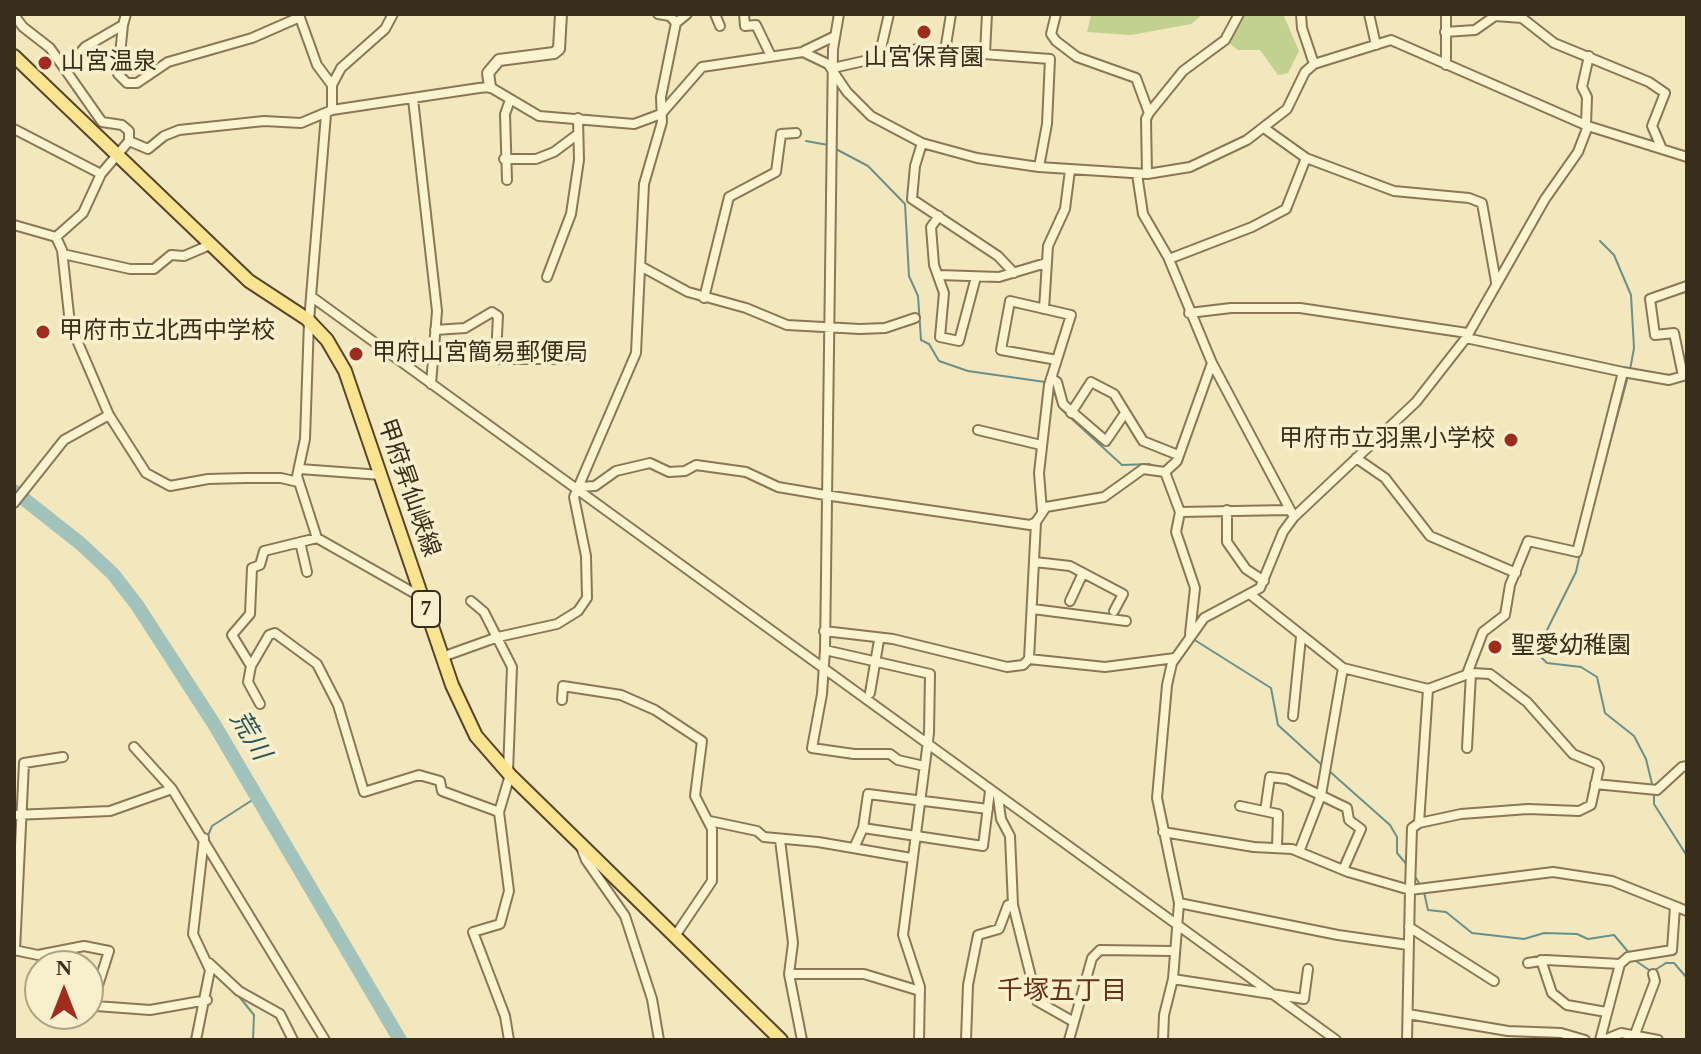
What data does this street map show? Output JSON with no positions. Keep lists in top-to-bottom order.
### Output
{
  "streets": {
    "main road": ["甲府昇仙峡線", "7"]
  },
  "districts": ["千塚五丁目"],
  "water": ["荒川"],
  "places": [
    "山宮保育園",
    "山宮温泉",
    "甲府市立北西中学校",
    "甲府山宮簡易郵便局",
    "甲府市立羽黒小学校",
    "聖愛幼稚園"
  ],
  "north": "top"
}
